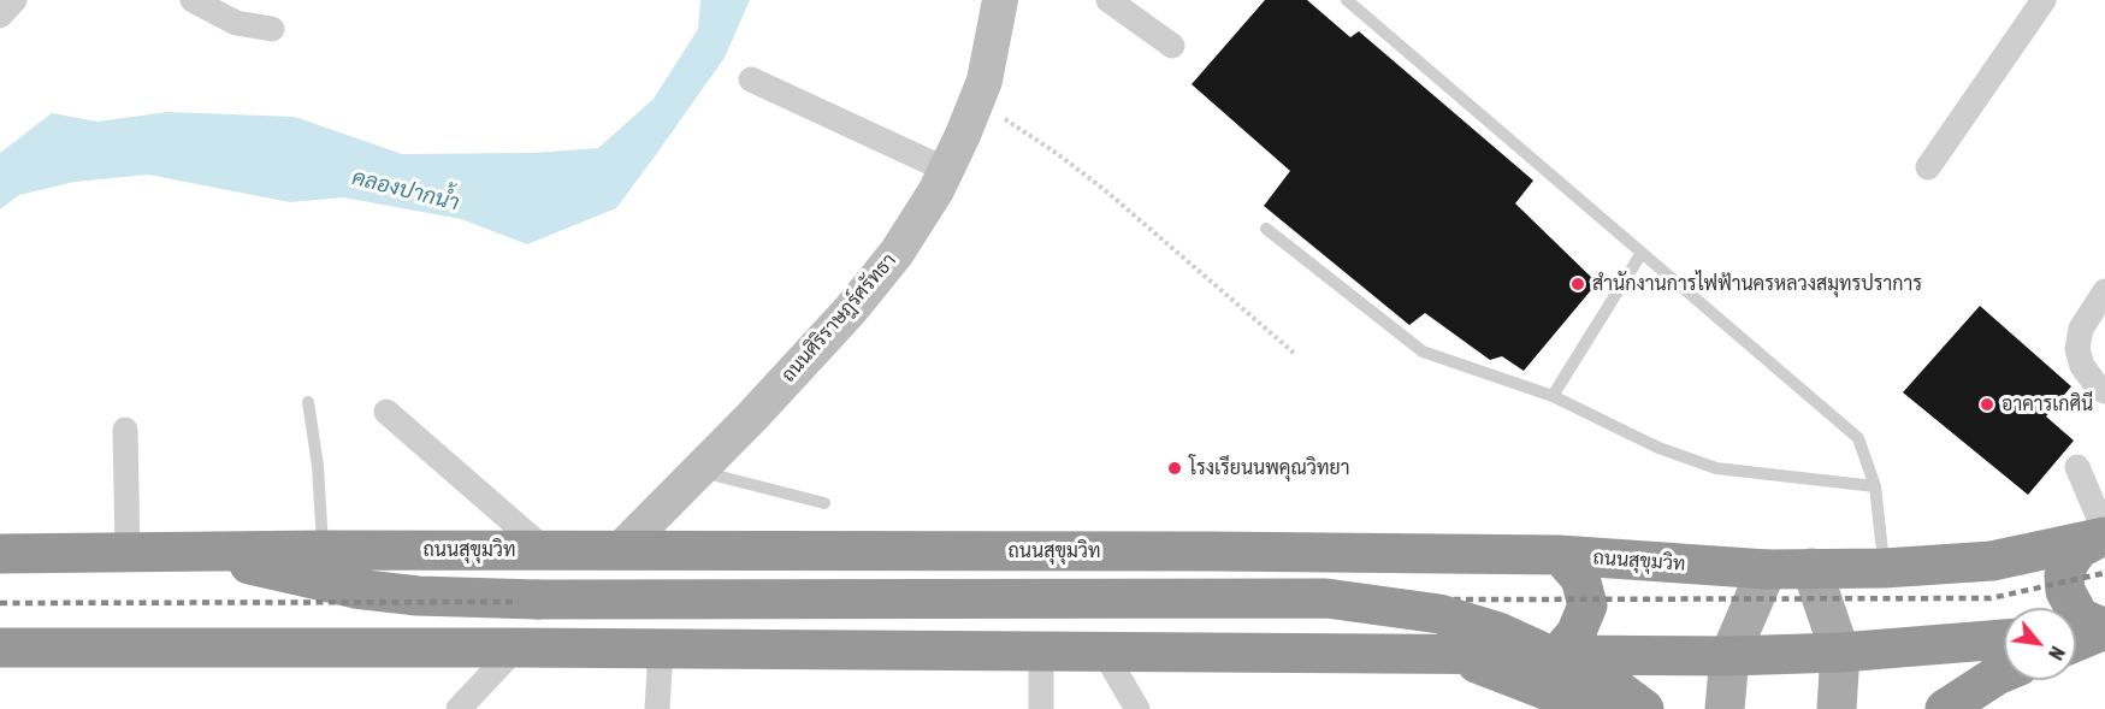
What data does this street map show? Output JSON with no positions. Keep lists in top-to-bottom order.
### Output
{
  "streets": {
    "highway": ["ถนนสุขุมวิท"],
    "street": ["ถนนศิริราษฎร์ศรัทธา"]
  },
  "crossings": [
    ["ถนนศิริราษฎร์ศรัทธา", "ถนนสุขุมวิท"]
  ],
  "water": ["คลองปากน้ำ"],
  "places": ["สำนักงานการไฟฟ้านครหลวงสมุทรปราการ", "อาคารเกศินี", "โรงเรียนนพคุณวิทยา"],
  "north": "bottom right"
}
